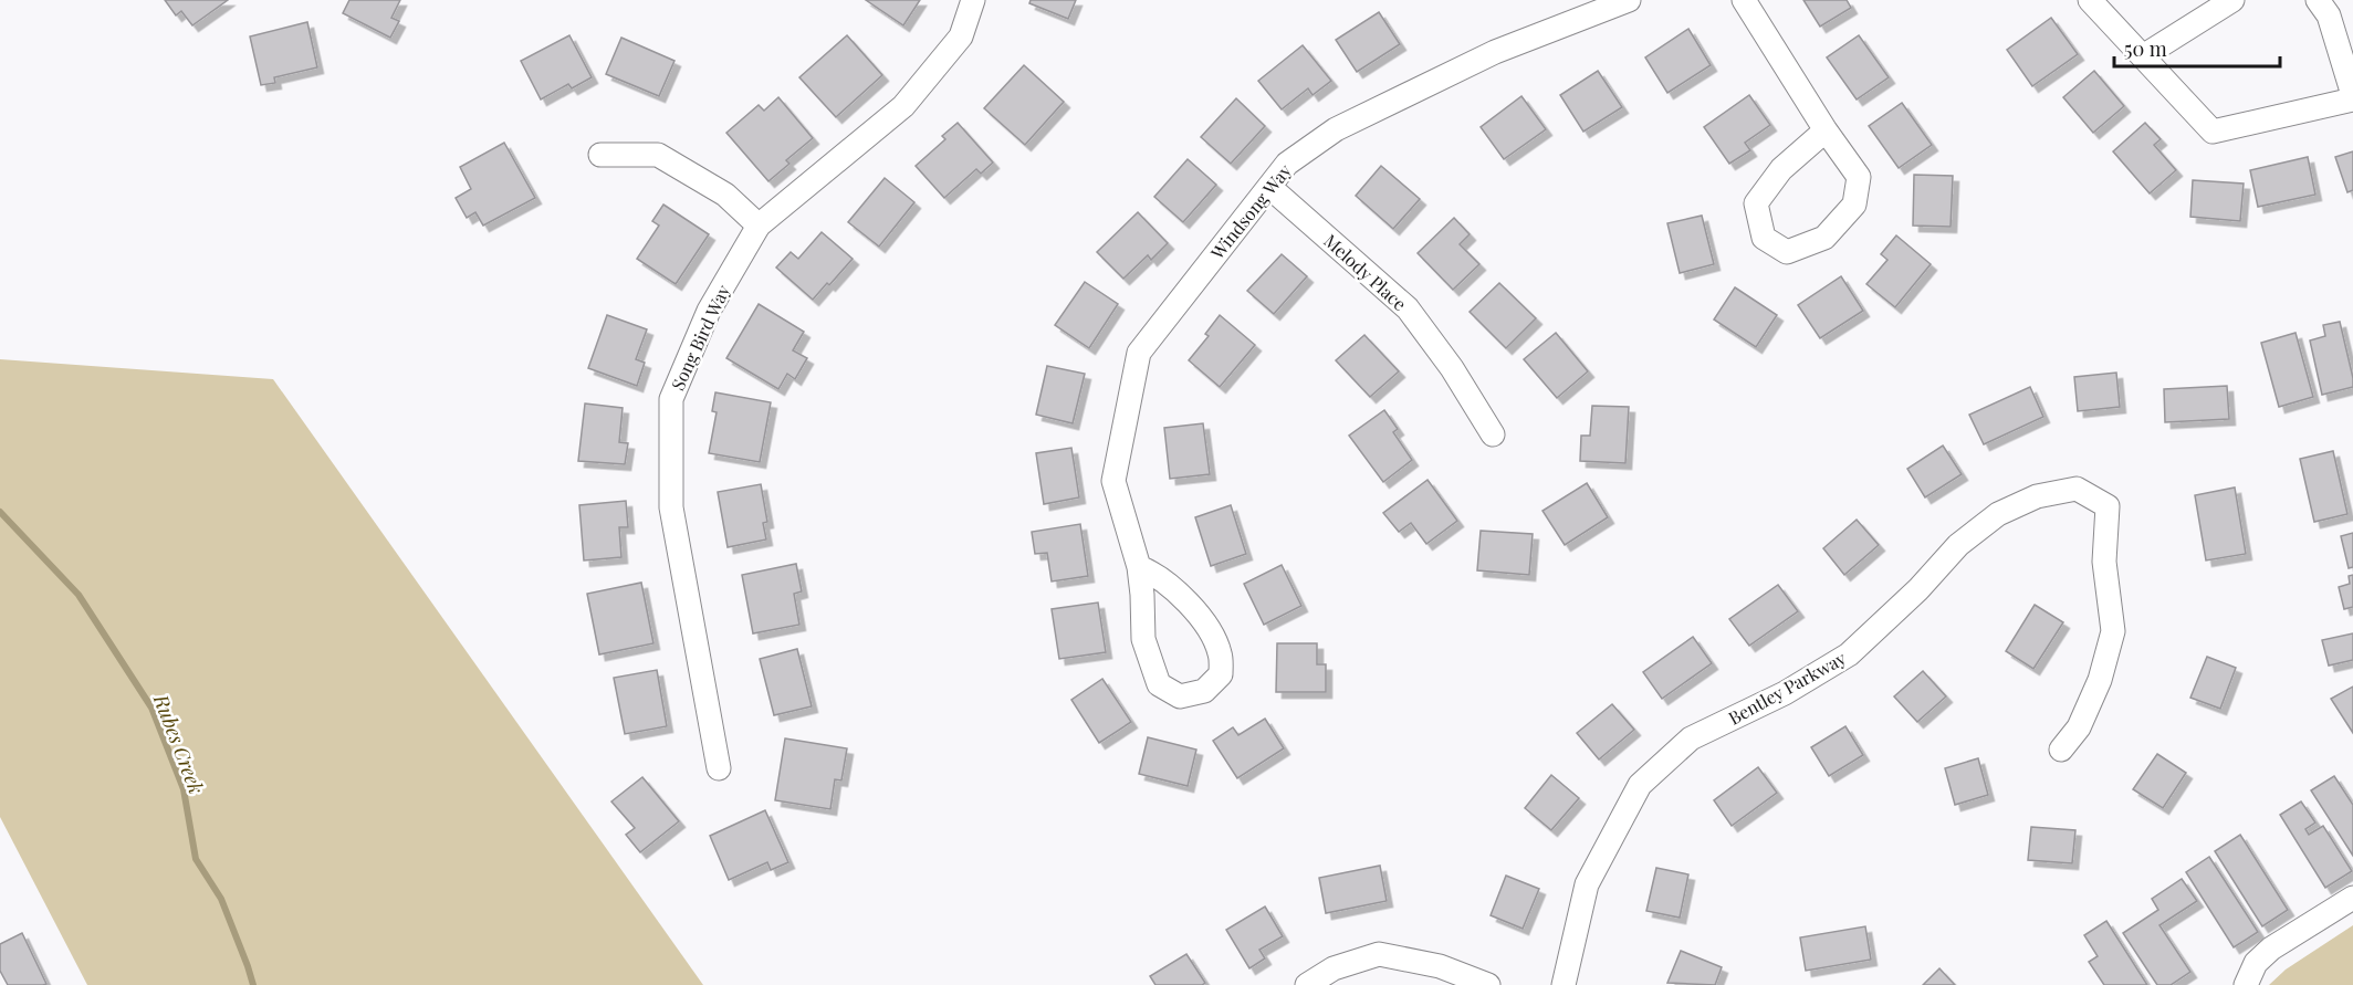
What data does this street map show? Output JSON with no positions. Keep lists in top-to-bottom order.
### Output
{
  "streets": {
    "street": [
      "Windsong Way",
      "Melody Place",
      "Song Bird Way",
      "Bentley Parkway"
    ]
  },
  "crossings": [
    ["Windsong Way", "Melody Place"]
  ],
  "water": ["Rubes Creek"],
  "scale_bar": "50 m"
}
